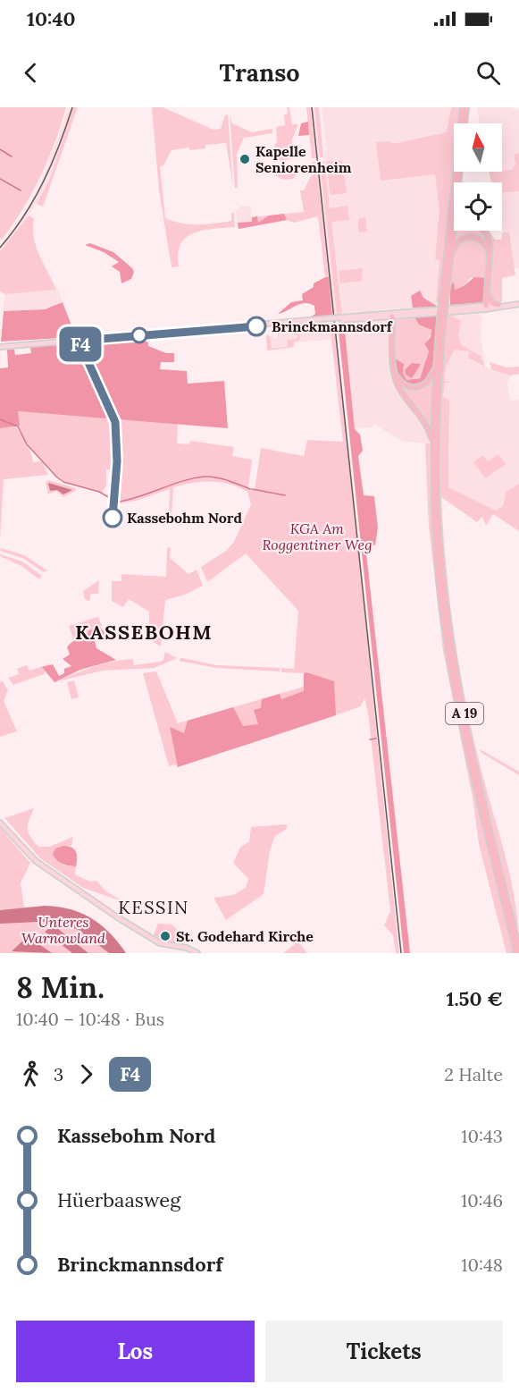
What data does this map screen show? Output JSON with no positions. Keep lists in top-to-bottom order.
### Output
{
  "streets": {
    "highway": ["A 19"]
  },
  "districts": ["KASSEBOHM", "KESSIN"],
  "parks": ["KGA Am Roggentiner Weg", "Unteres Warnowland"],
  "places": [
    "Kapelle Seniorenheim",
    "Brinckmannsdorf",
    "Kassebohm Nord",
    "St. Godehard Kirche"
  ],
  "lines": ["bus line F4"],
  "north": "top",
  "page": {
    "status": "10:40",
    "header": "Transo",
    "on_map": "F4",
    "heading": ["8 Min.", "10:40 – 10:48 · Bus", "1.50 €"],
    "legs": ["3", "F4", "2 Halte"],
    "list": [
      {
        "name": "Kassebohm Nord",
        "value": "10:43"
      },
      {
        "name": "Hüerbaasweg",
        "value": "10:46"
      },
      {
        "name": "Brinckmannsdorf",
        "value": "10:48"
      }
    ],
    "buttons": ["Los", "Tickets"]
  }
}
